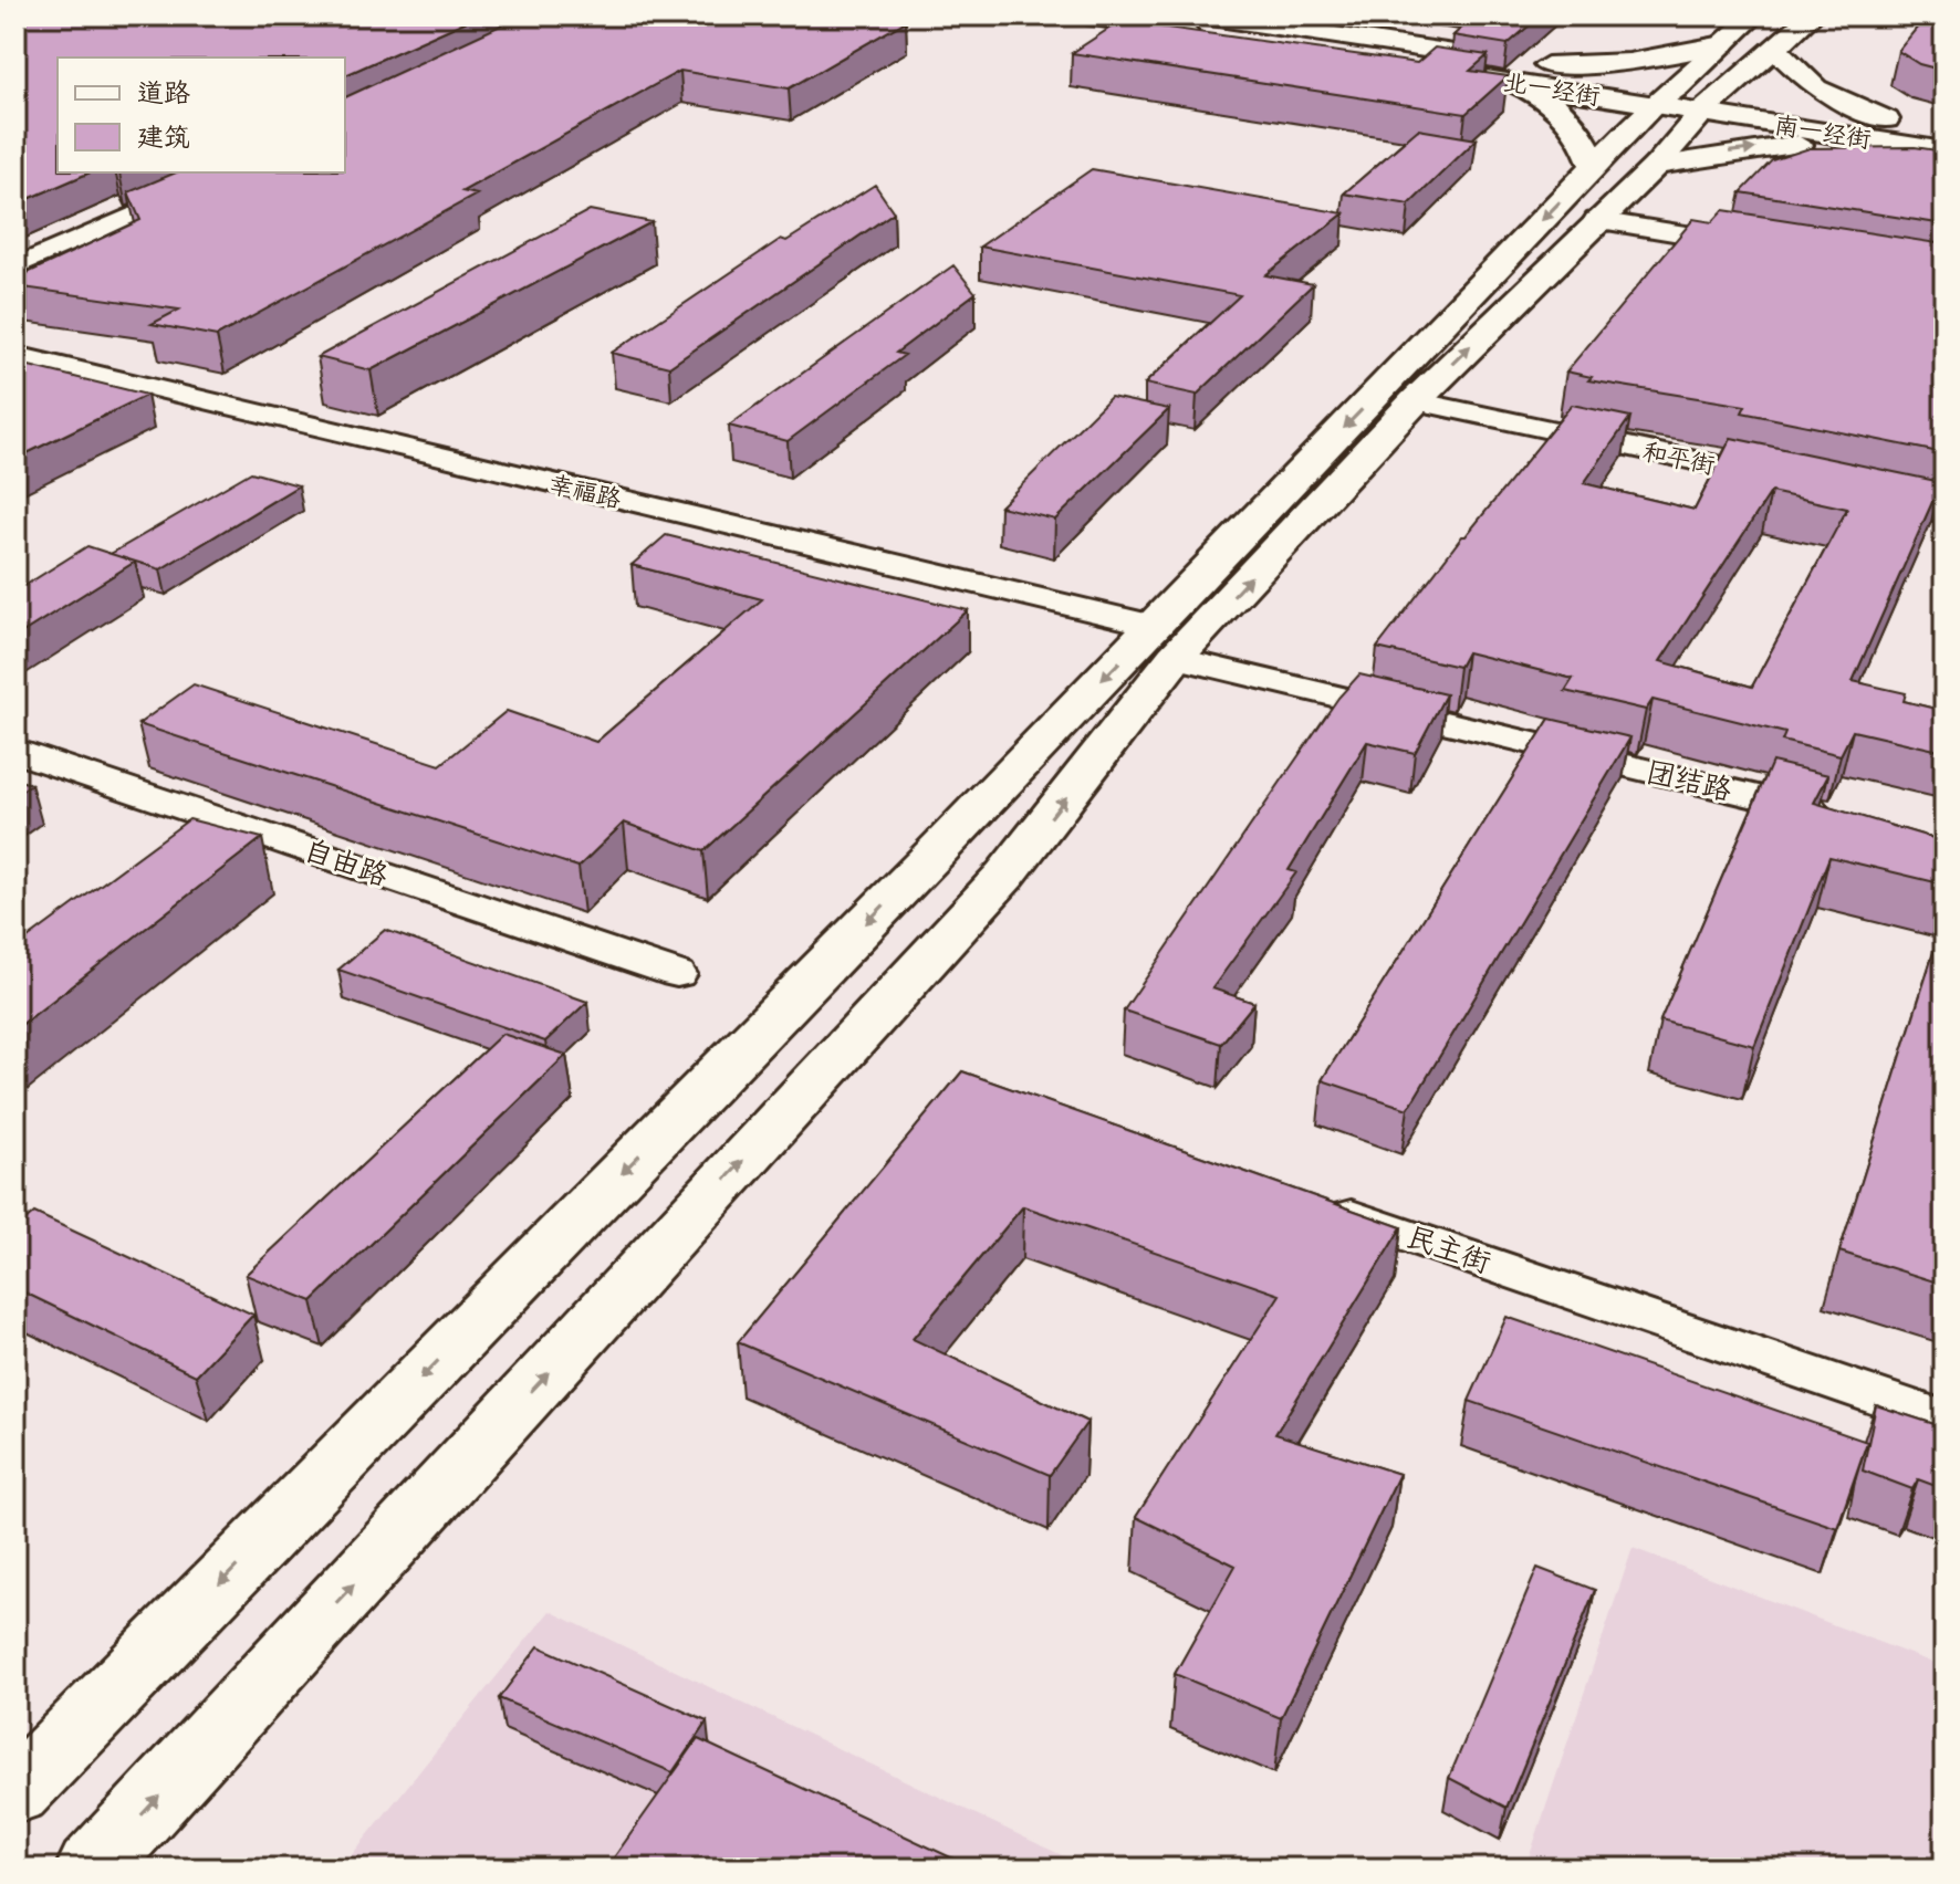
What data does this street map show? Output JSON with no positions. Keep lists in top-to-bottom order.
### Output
{
  "streets": {
    "main road": ["北一经街", "南一经街"],
    "street": [
      "和平街",
      "幸福路",
      "团结路",
      "自由路",
      "民主街"
    ]
  },
  "crossings": [
    ["北一经街", "南一经街"]
  ],
  "legend": ["道路", "建筑"]
}
